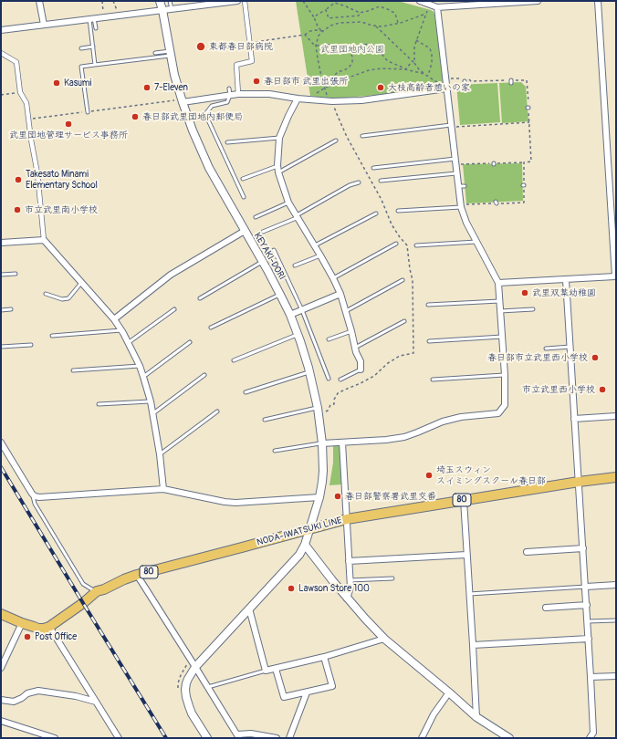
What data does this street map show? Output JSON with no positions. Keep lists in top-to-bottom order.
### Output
{
  "streets": {
    "main road": ["80", "NODA-IWATSUKI LINE"],
    "street": ["KEYAKI-DORI"]
  },
  "crossings": [
    ["KEYAKI-DORI", "NODA-IWATSUKI LINE"]
  ],
  "parks": ["武里団地内公園"],
  "places": [
    "東都春日部病院",
    "春日部市 武里出張所",
    "Kasumi",
    "7-Eleven",
    "大枝高齢者憩いの家",
    "春日部武里団地内郵便局",
    "武里団地管理サービス事務所",
    "Takesato Minami Elementary School",
    "市立武里南小学校",
    "武里双葉幼稚園",
    "春日部市立武里西小学校",
    "市立武里西小学校",
    "埼玉スウィン スイミングスクール春日部",
    "春日部警察署武里交番",
    "Lawson Store 100",
    "Post Office"
  ]
}
